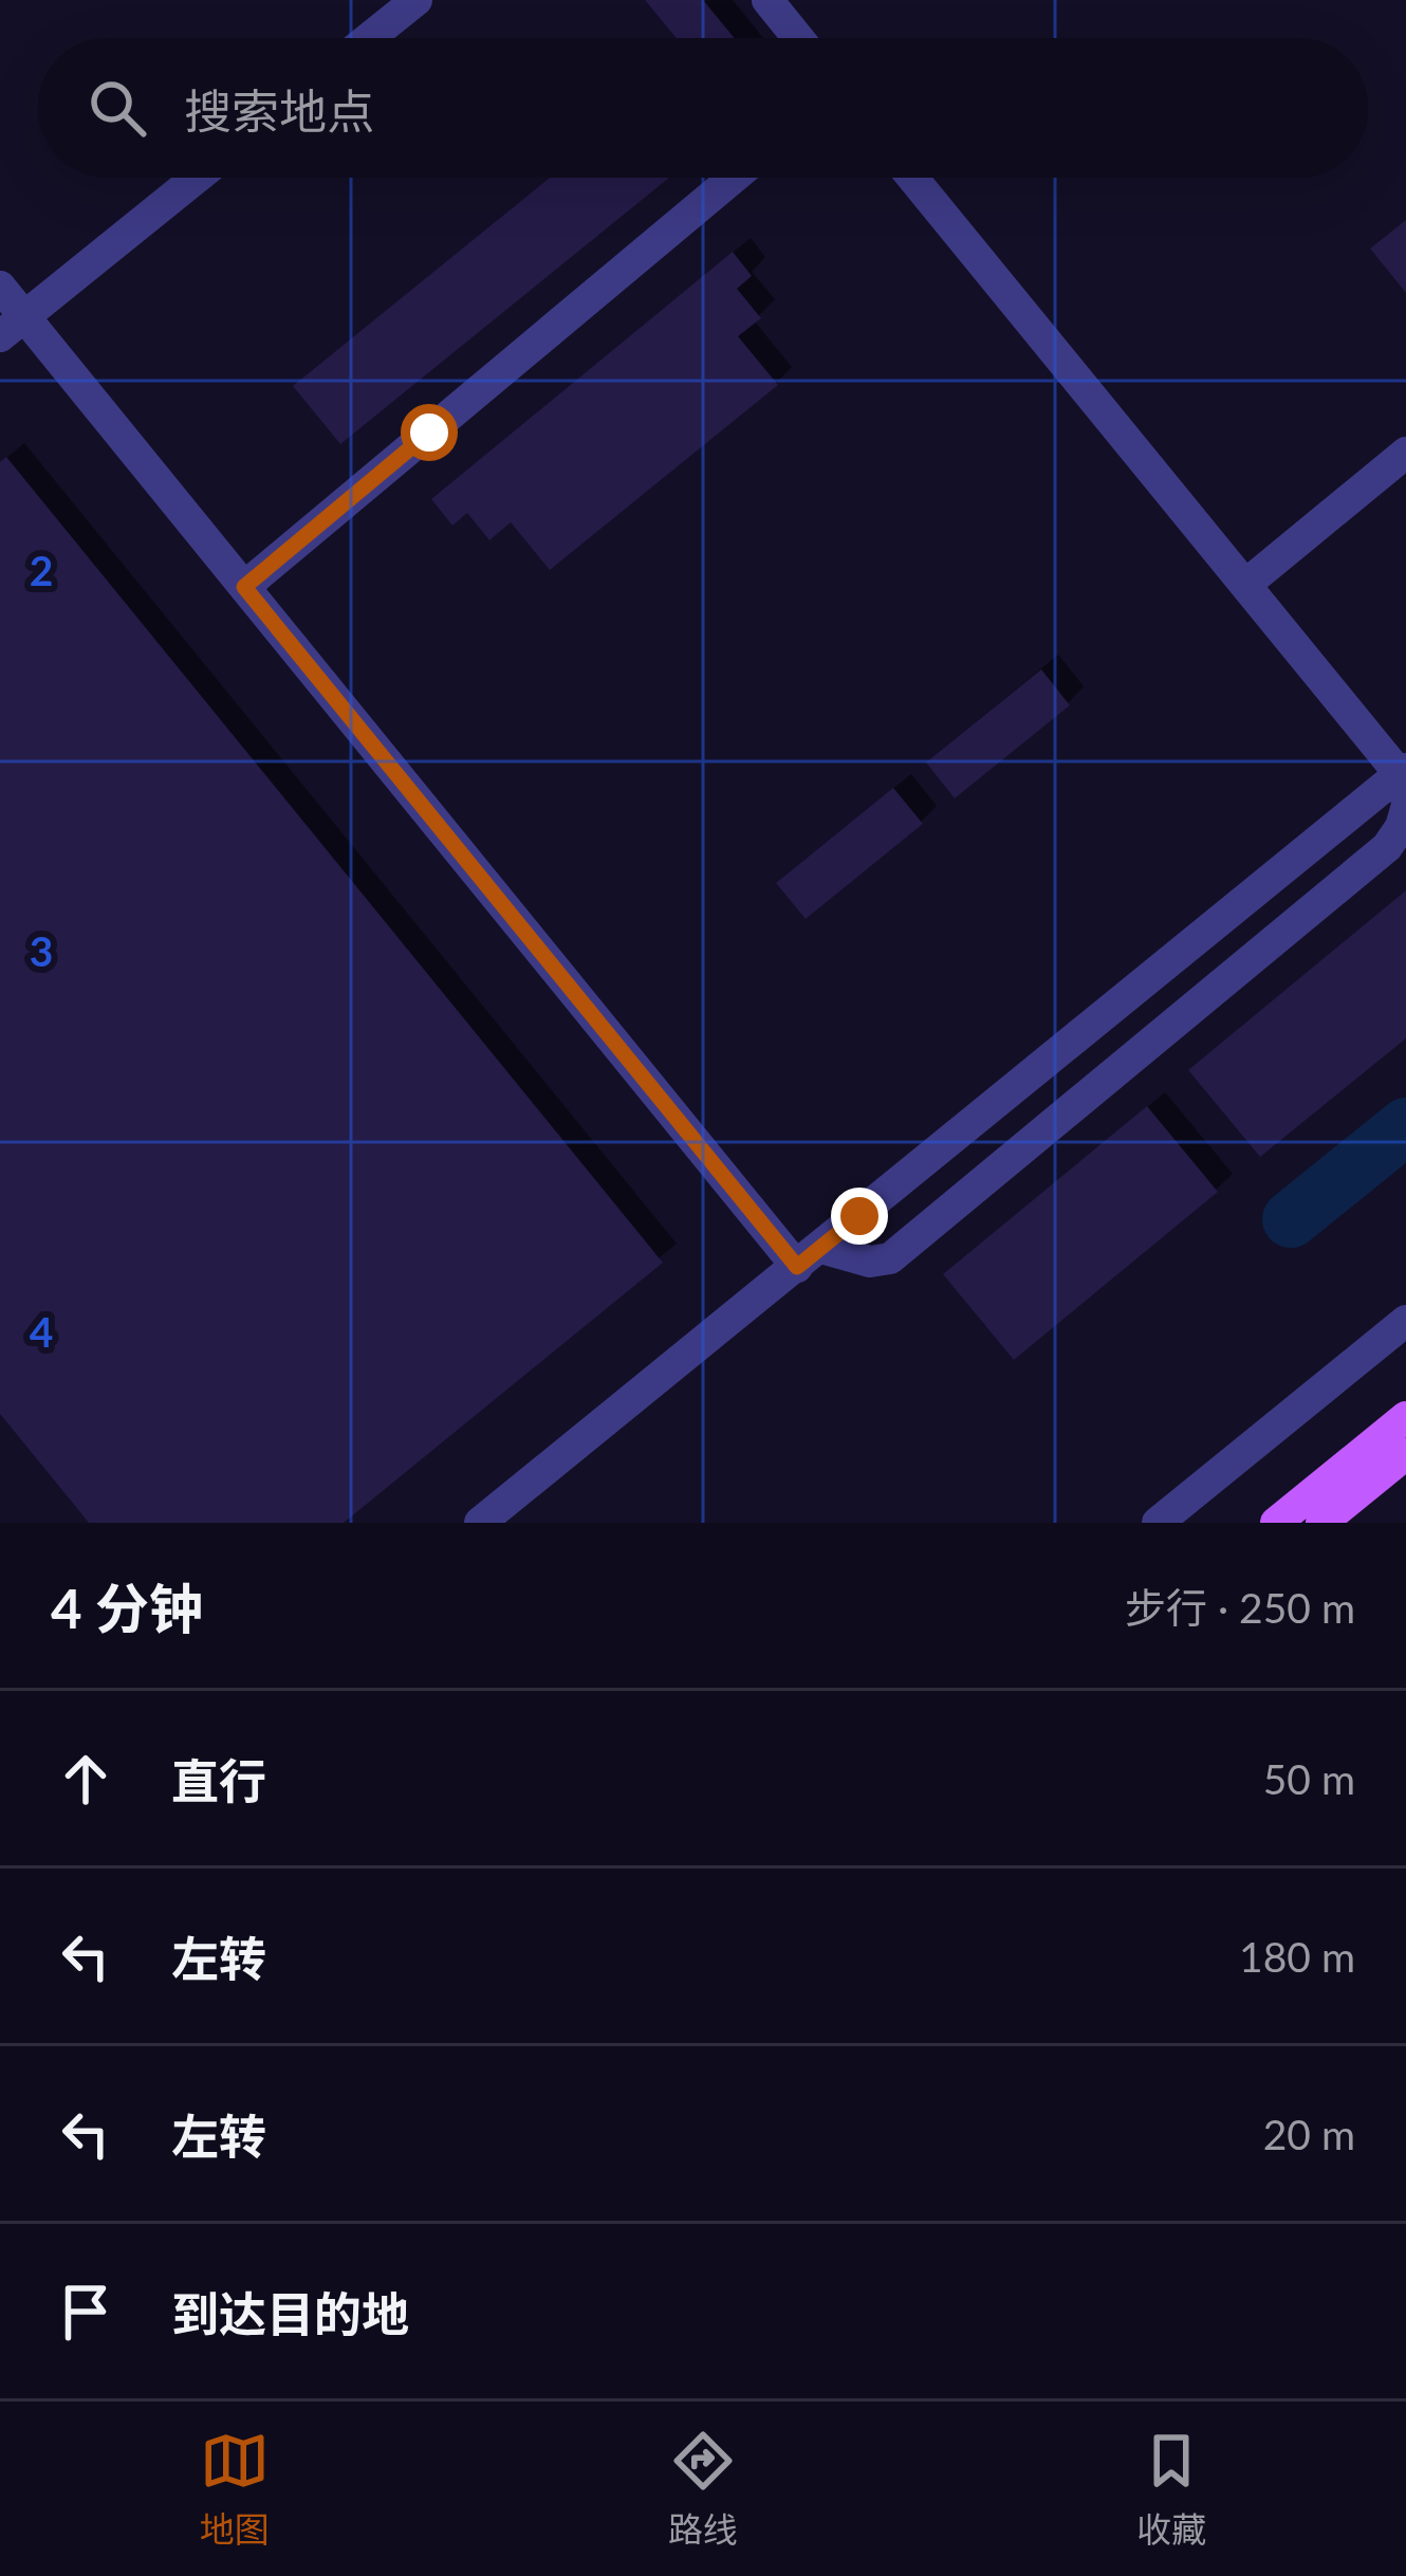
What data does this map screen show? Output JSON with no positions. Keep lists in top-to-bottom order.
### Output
{
  "page": {
    "search": "搜索地点",
    "heading": ["4 分钟", "步行 · 250 m"],
    "list": [
      ["直行", "50 m"],
      ["左转", "180 m"],
      ["左转", "20 m"],
      "到达目的地"
    ],
    "nav": ["地图", "路线", "收藏"]
  },
  "grid": {
    "rows": ["2", "3", "4"]
  }
}
